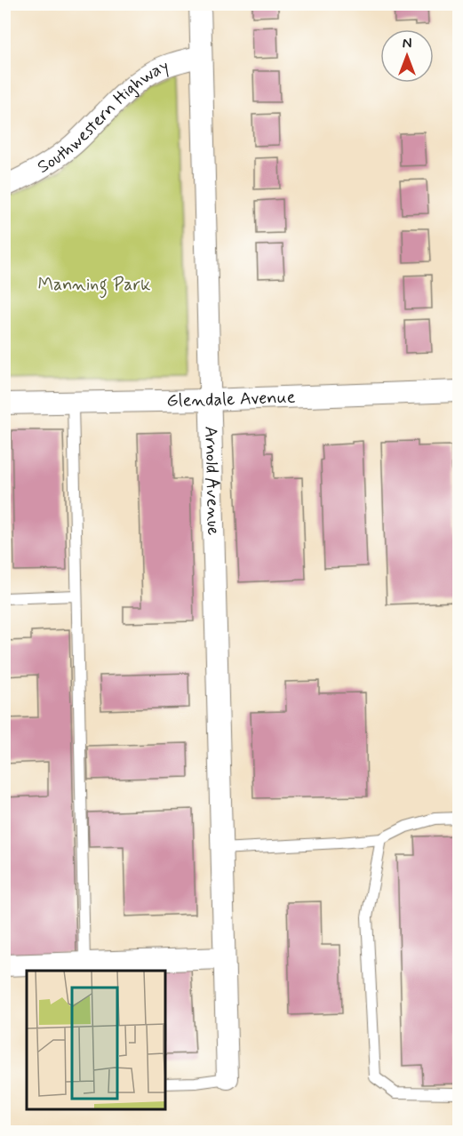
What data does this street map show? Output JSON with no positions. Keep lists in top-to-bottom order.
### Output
{
  "streets": {
    "street": ["Southwestern Highway", "Glendale Avenue", "Arnold Avenue"]
  },
  "crossings": [
    ["Southwestern Highway", "Arnold Avenue"],
    ["Glendale Avenue", "Arnold Avenue"]
  ],
  "parks": ["Manning Park"],
  "north": "top"
}
